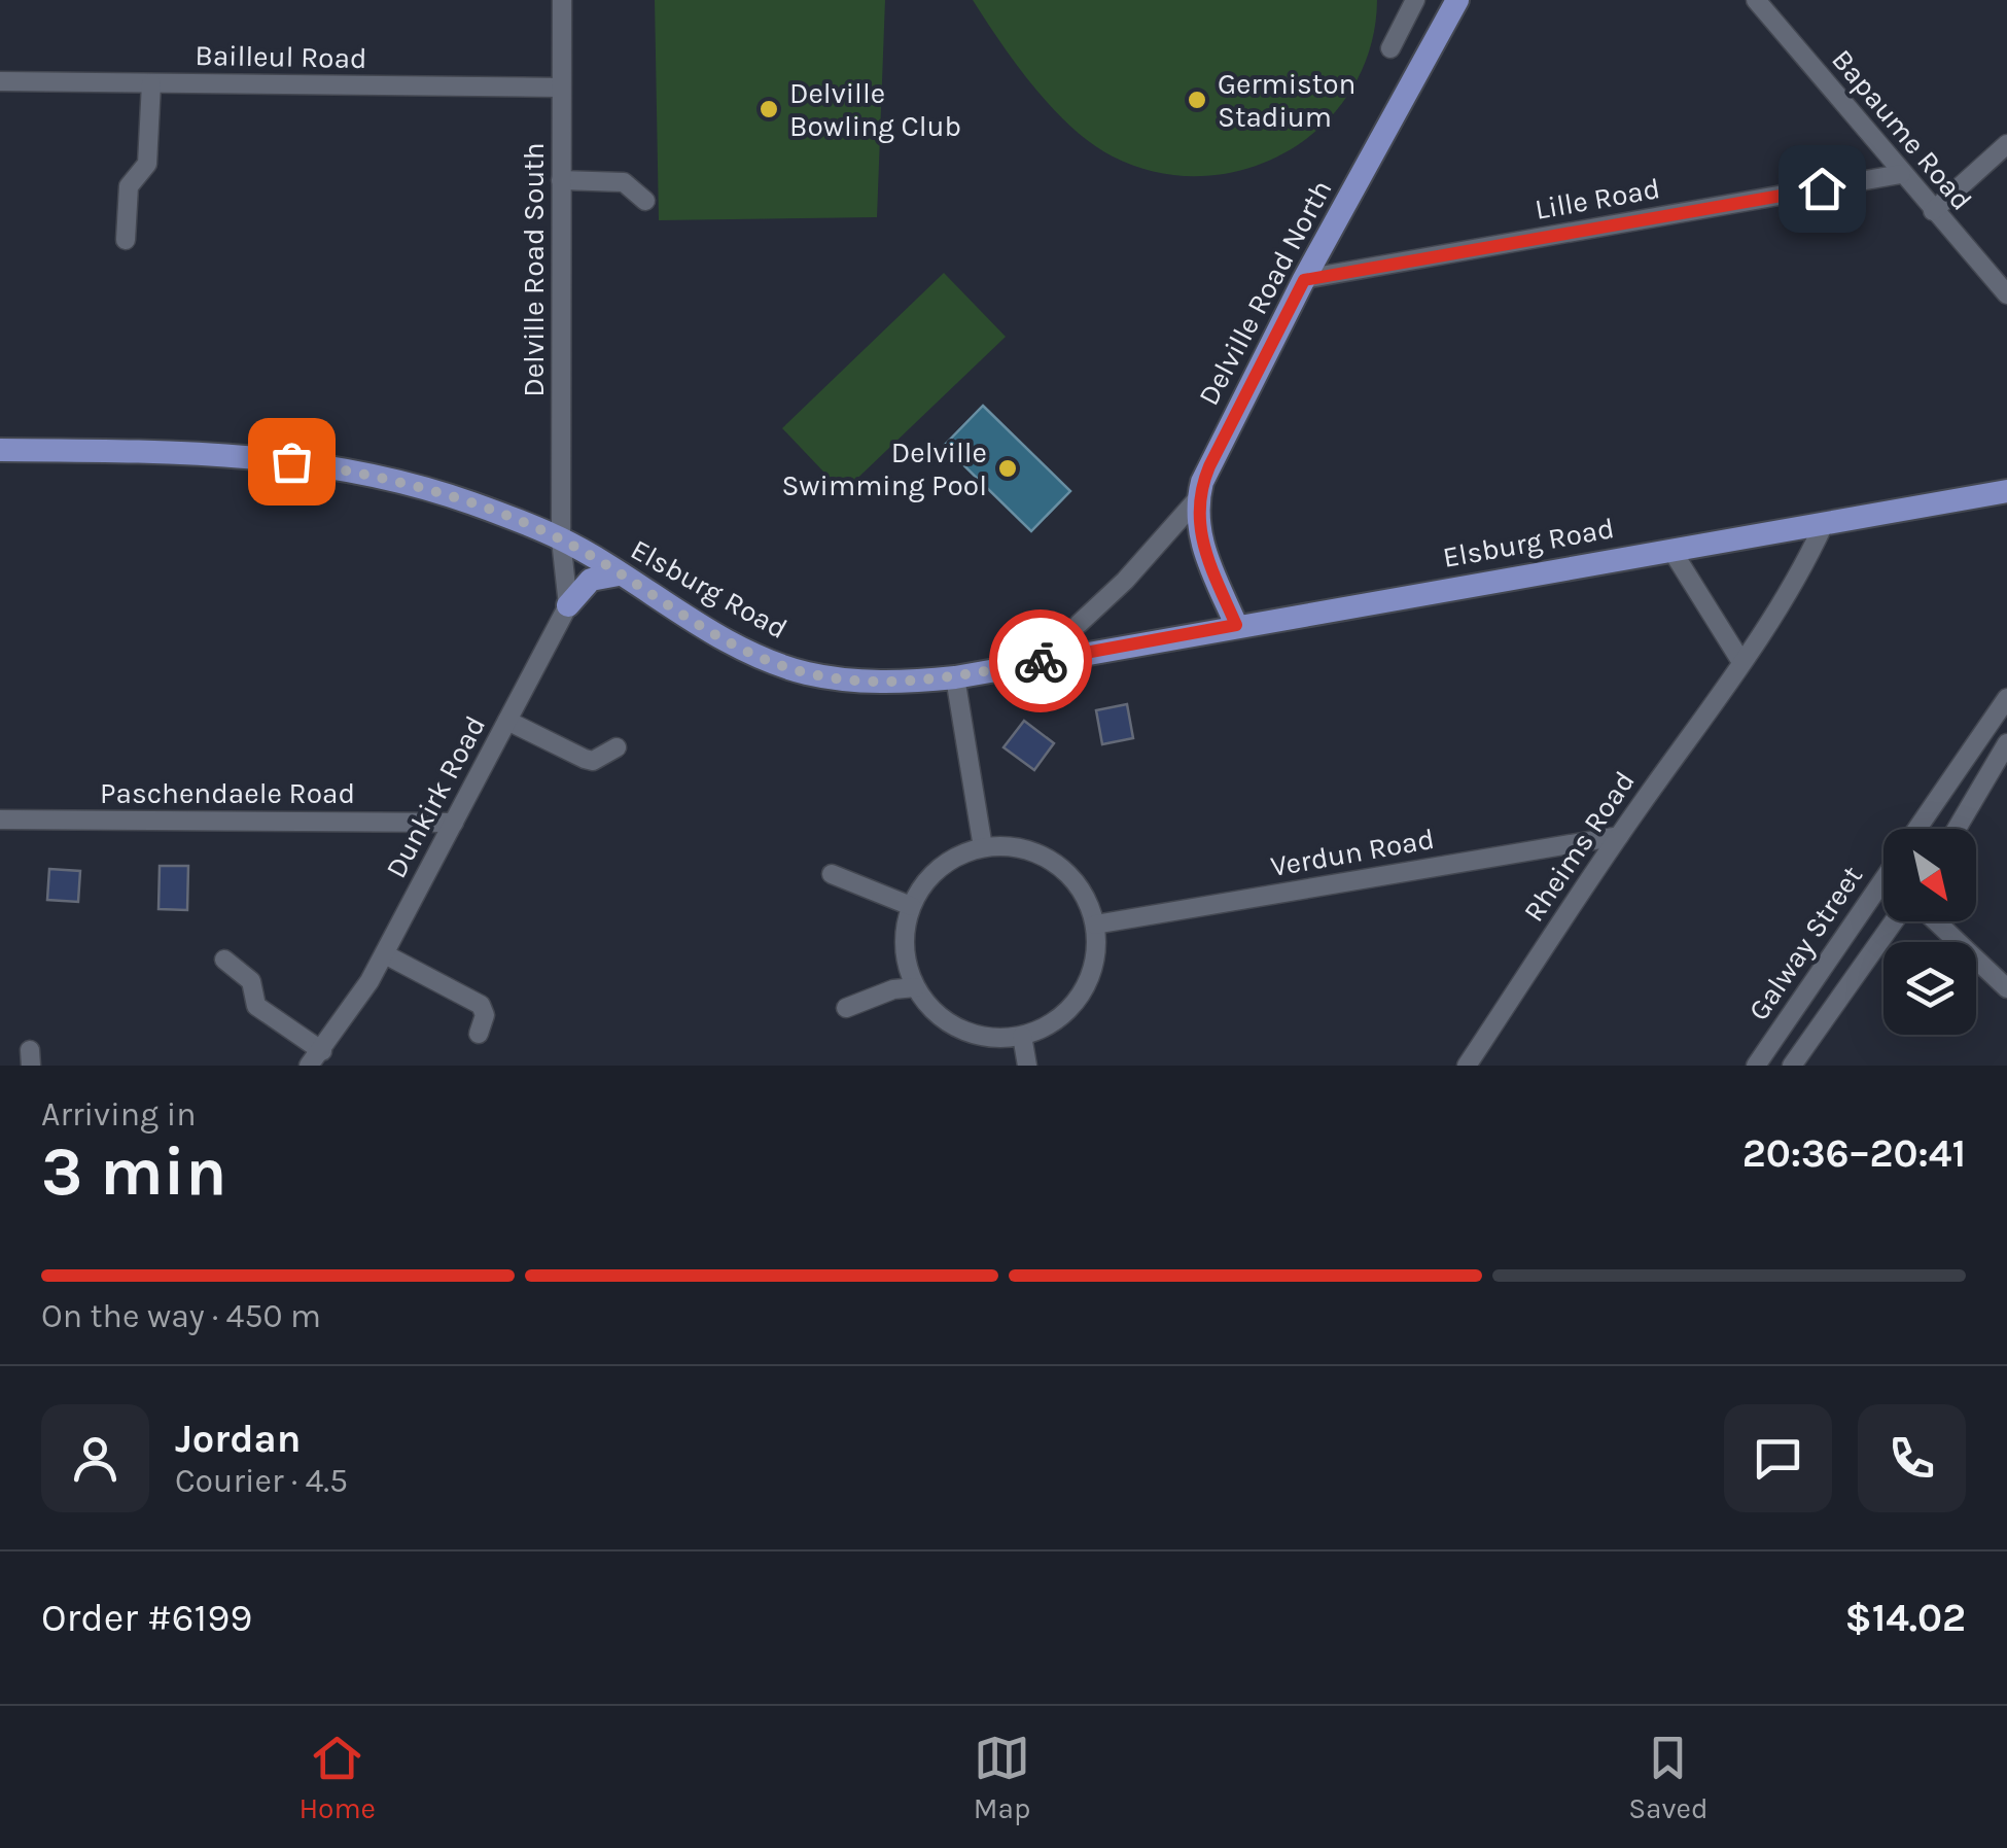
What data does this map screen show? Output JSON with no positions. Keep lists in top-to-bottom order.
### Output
{
  "streets": {
    "main road": ["Delville Road North", "Elsburg Road"],
    "street": [
      "Bailleul Road",
      "Bapaume Road",
      "Lille Road",
      "Delville Road South",
      "Paschendaele Road",
      "Dunkirk Road",
      "Rheims Road",
      "Verdun Road",
      "Galway Street"
    ]
  },
  "crossings": [
    ["Bailleul Road", "Delville Road South"],
    ["Bapaume Road", "Lille Road"],
    ["Lille Road", "Delville Road North"],
    ["Delville Road South", "Elsburg Road"],
    ["Delville Road North", "Elsburg Road"],
    ["Elsburg Road", "Rheims Road"],
    ["Paschendaele Road", "Dunkirk Road"],
    ["Rheims Road", "Verdun Road"]
  ],
  "places": ["Germiston Stadium", "Delville Bowling Club", "Delville Swimming Pool"],
  "north": "bottom right",
  "page": {
    "heading": ["3 min", "Arriving in", "20:36–20:41"],
    "panel": [
      "Jordan",
      "Courier · 4.5",
      "Order #6199",
      "$14.02"
    ],
    "bar": "On the way · 450 m",
    "tabs": ["Home", "Map", "Saved"]
  }
}
